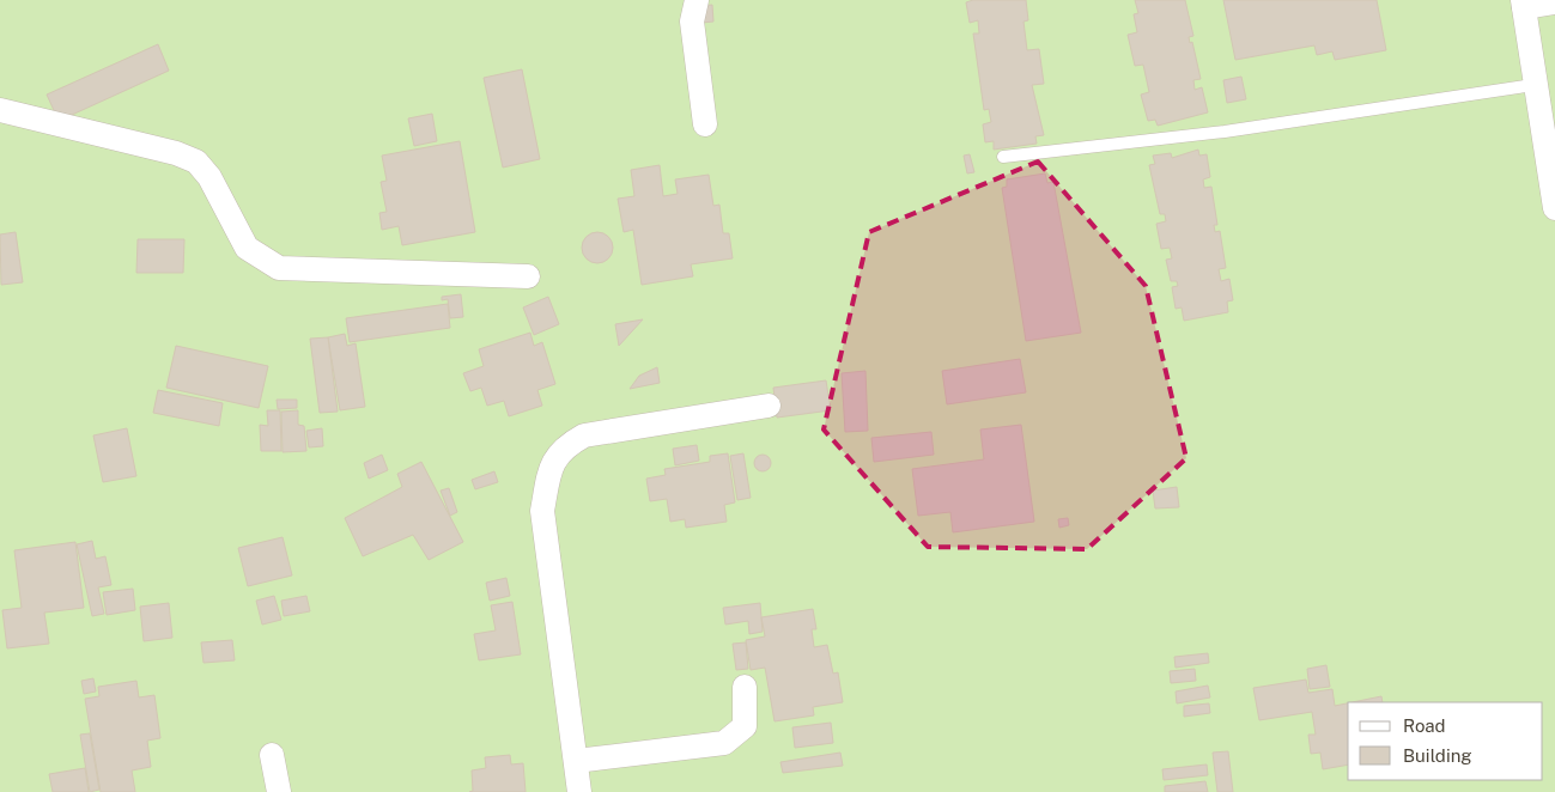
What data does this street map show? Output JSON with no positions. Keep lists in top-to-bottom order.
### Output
{
  "legend": ["Road", "Building"]
}
